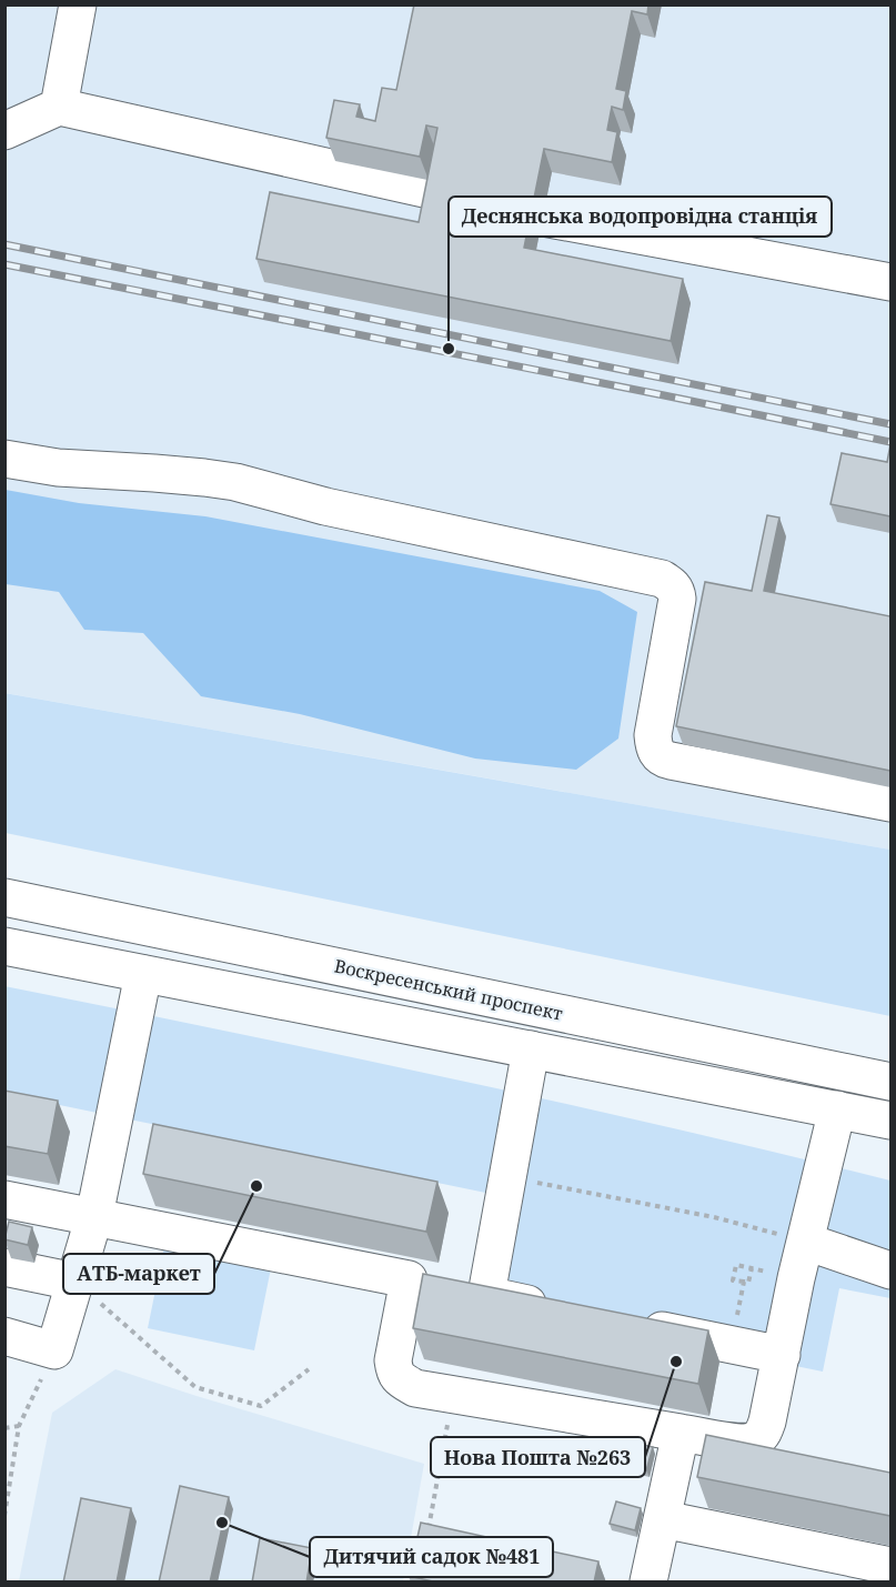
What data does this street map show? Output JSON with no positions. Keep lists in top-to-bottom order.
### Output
{
  "streets": {
    "main road": ["Воскресенський проспект"]
  },
  "places": [
    "Деснянська водопровідна станція",
    "АТБ-маркет",
    "Нова Пошта №263",
    "Дитячий садок №481"
  ]
}
